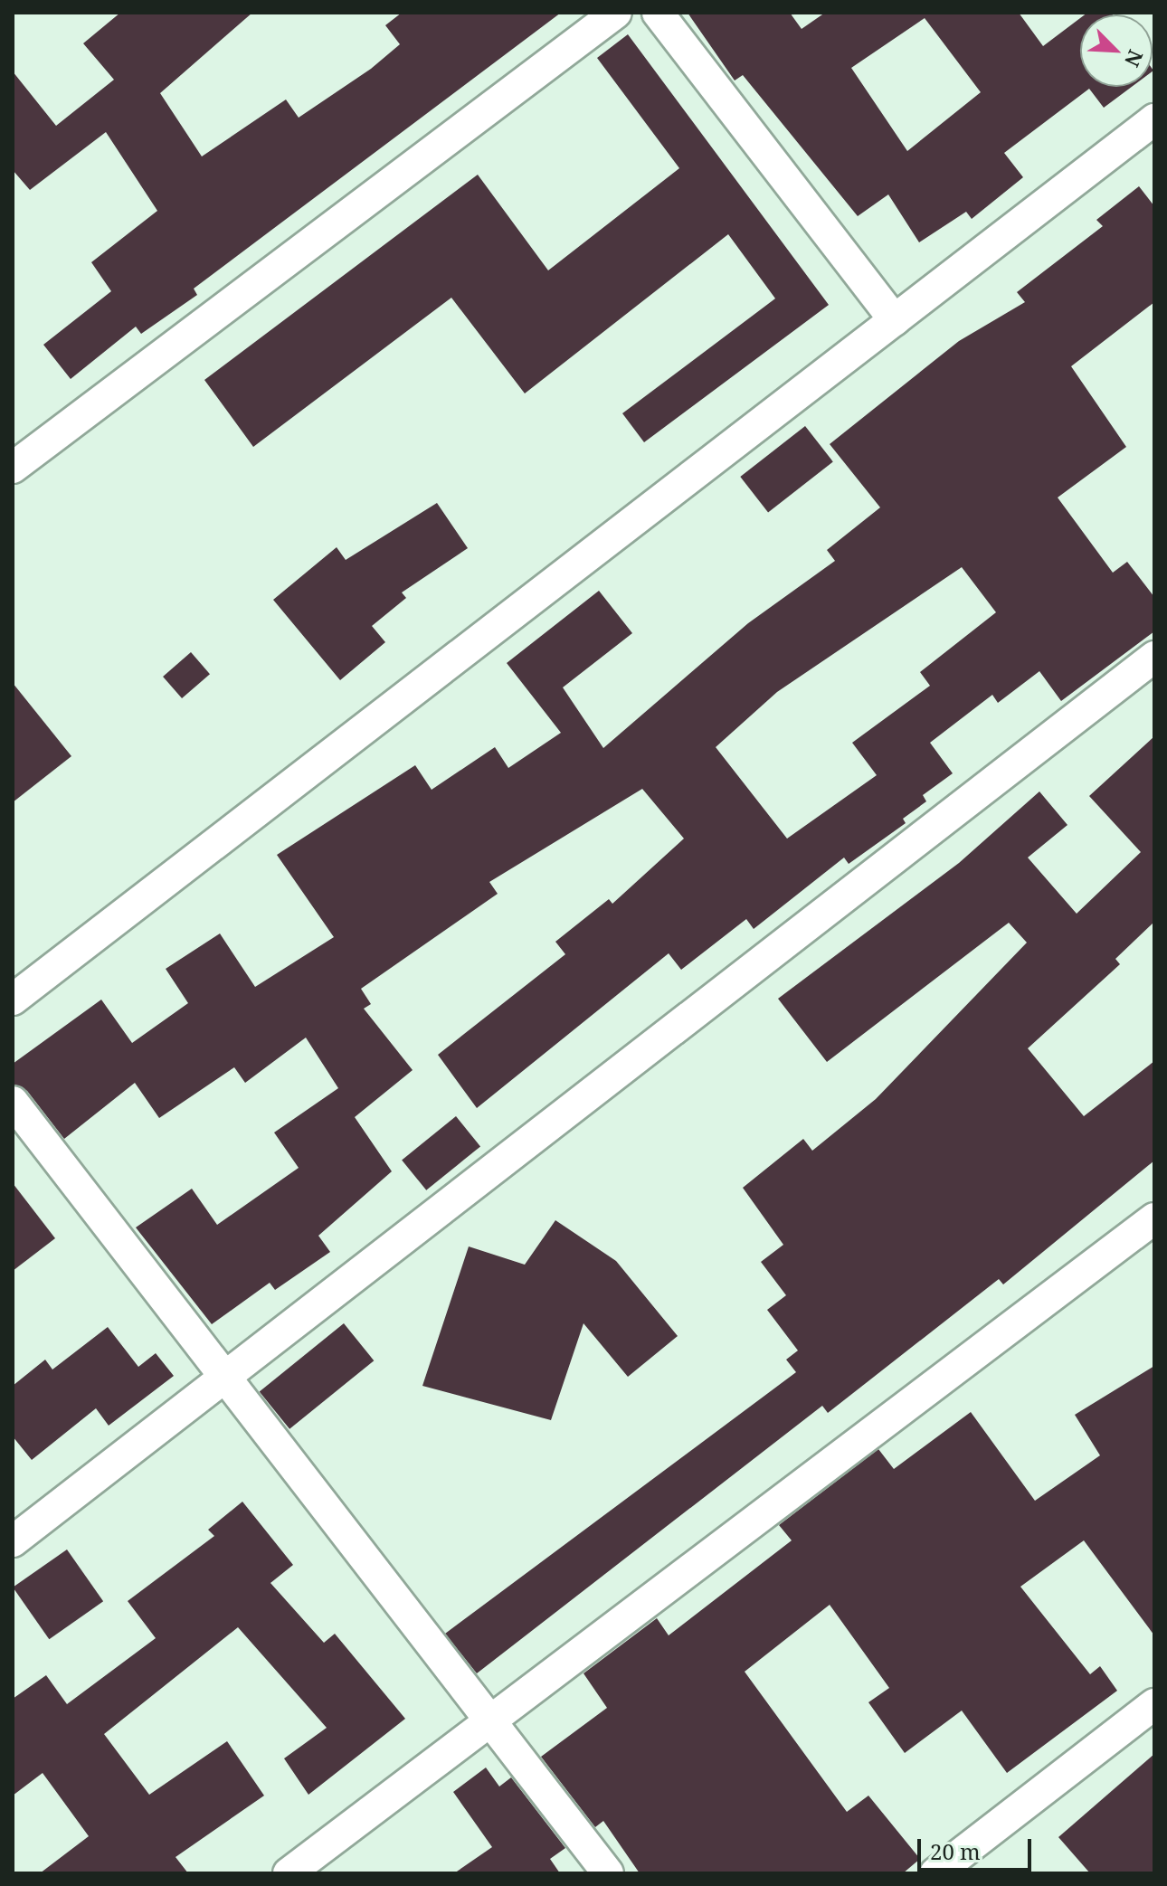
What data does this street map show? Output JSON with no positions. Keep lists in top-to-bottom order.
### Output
{
  "scale_bar": "20 m",
  "north": "bottom right"
}
